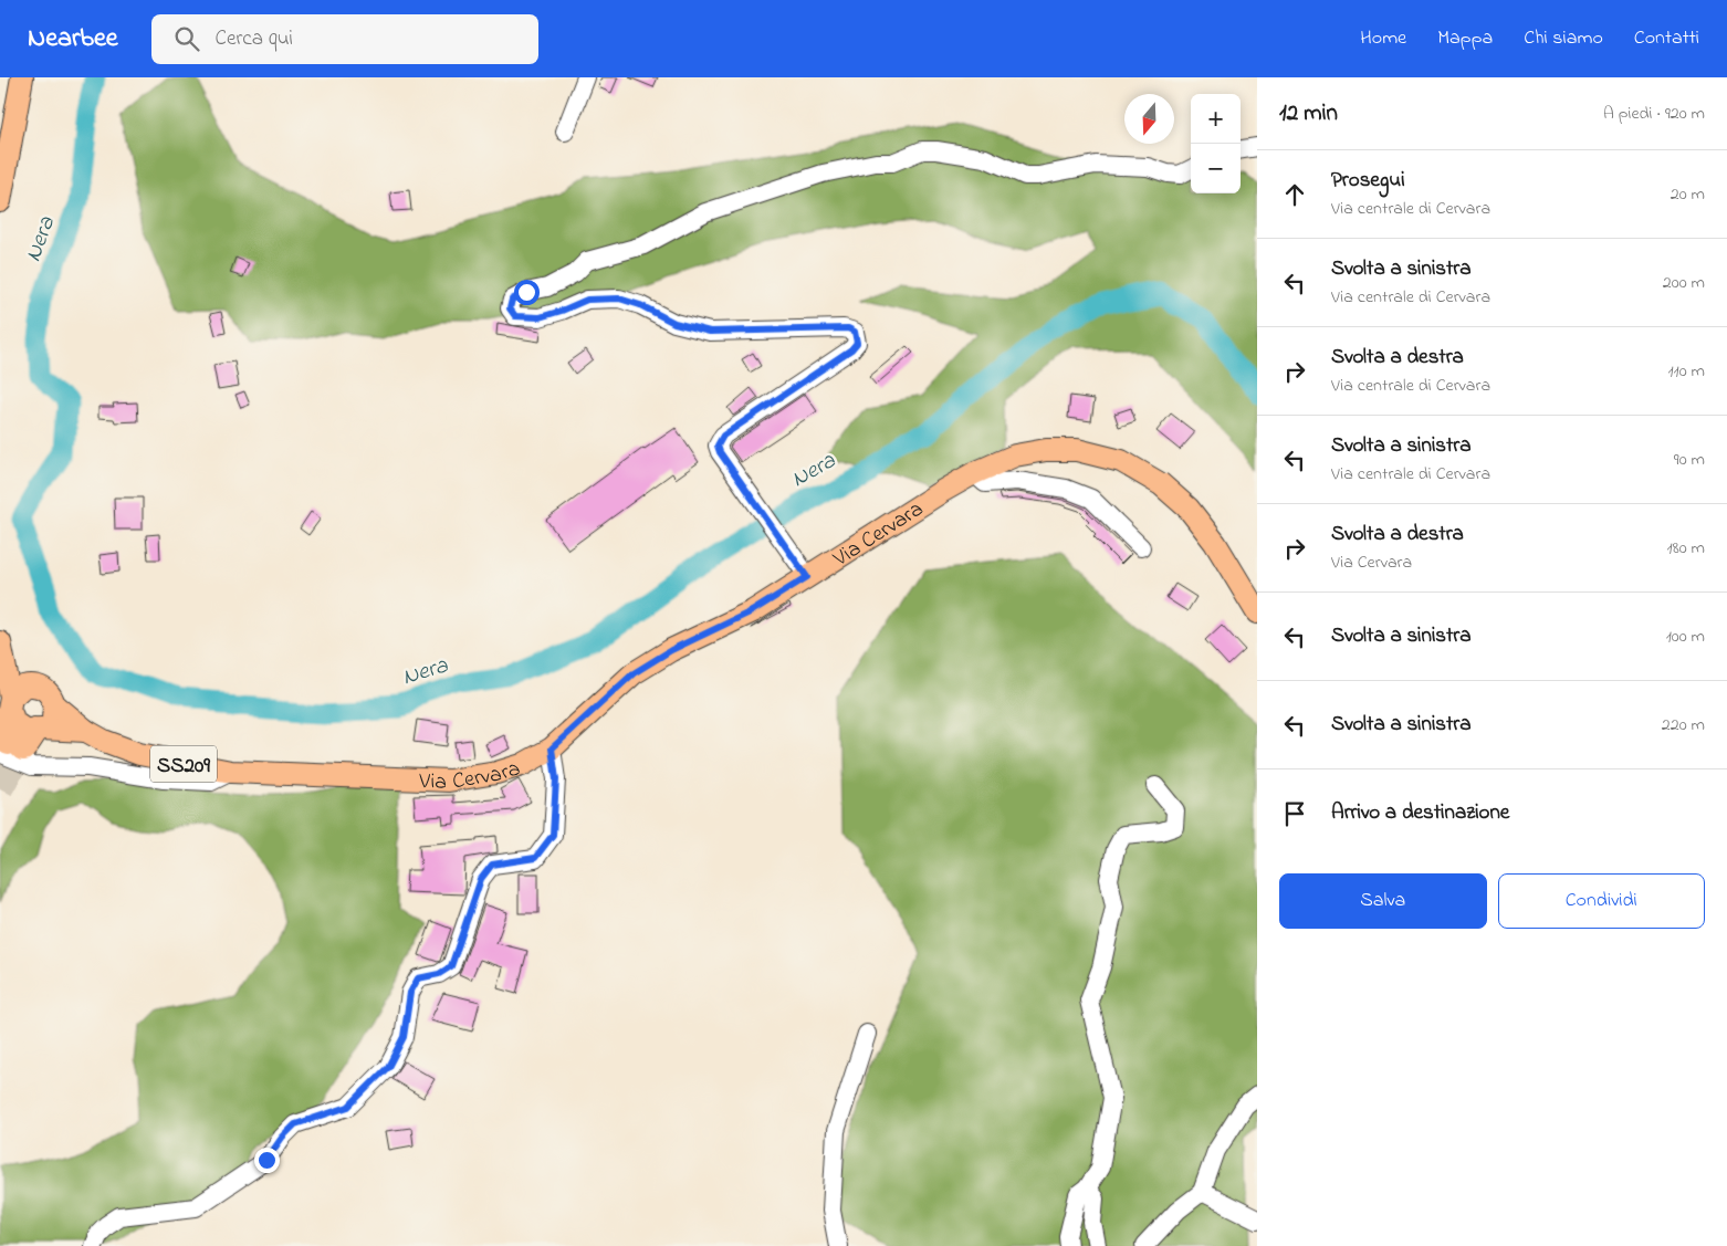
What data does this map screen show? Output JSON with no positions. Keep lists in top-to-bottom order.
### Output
{
  "streets": {
    "main road": ["Via Cervara", "SS209"]
  },
  "crossings": [
    ["Via Cervara", "SS209"]
  ],
  "water": ["Nera"],
  "north": "bottom",
  "page": {
    "header": "Nearbee",
    "search": "Cerca qui",
    "nav": [
      "Home",
      "Mappa",
      "Chi siamo",
      "Contatti"
    ],
    "heading": ["12 min", "A piedi · 920 m"],
    "map_buttons": ["+", "−"],
    "list": [
      ["Prosegui", "Via centrale di Cervara", "20 m"],
      ["Svolta a sinistra", "Via centrale di Cervara", "200 m"],
      ["Svolta a destra", "Via centrale di Cervara", "110 m"],
      ["Svolta a sinistra", "Via centrale di Cervara", "90 m"],
      ["Svolta a destra", "Via Cervara", "180 m"],
      ["Svolta a sinistra", "100 m"],
      ["Svolta a sinistra", "220 m"],
      "Arrivo a destinazione"
    ],
    "buttons": ["Salva", "Condividi"]
  }
}
